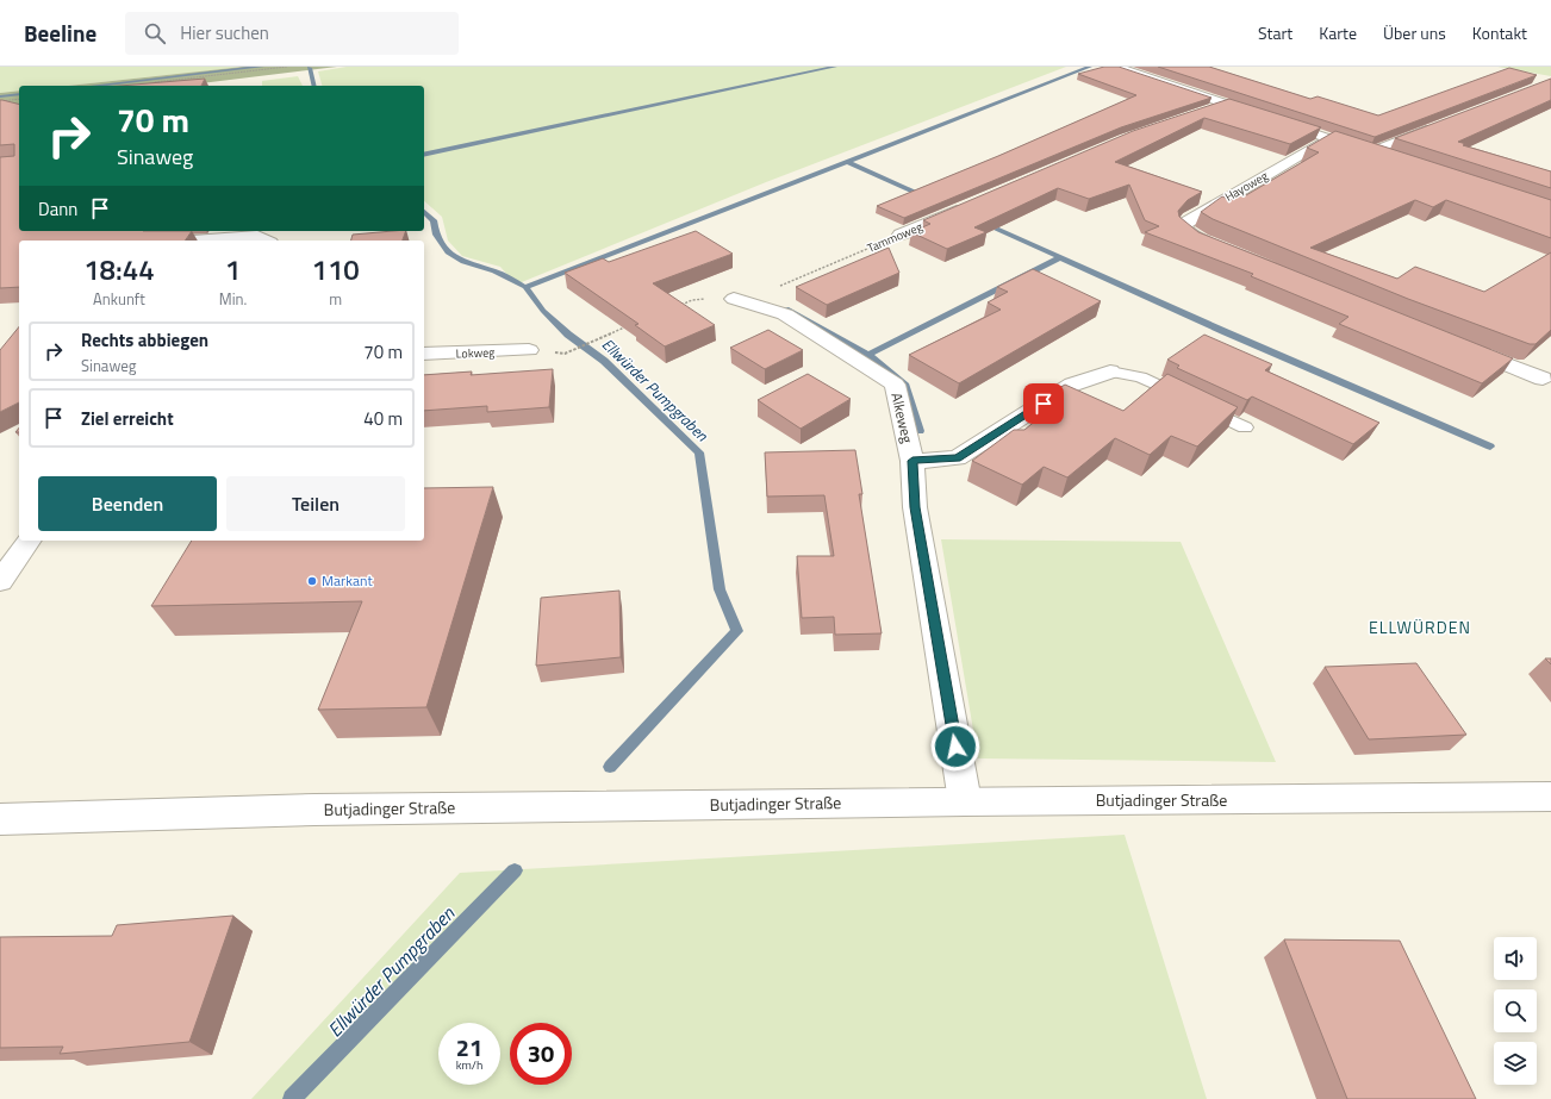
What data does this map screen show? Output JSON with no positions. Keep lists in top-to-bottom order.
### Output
{
  "streets": {
    "street": [
      "Hayoweg",
      "Tammoweg",
      "Lokweg",
      "Alkeweg",
      "Butjadinger Straße"
    ]
  },
  "crossings": [
    ["Alkeweg", "Butjadinger Straße"]
  ],
  "districts": ["ELLWÜRDEN"],
  "water": ["Ellwürder Pumpgraben"],
  "places": ["Markant"],
  "page": {
    "header": "Beeline",
    "search": "Hier suchen",
    "nav": [
      "Start",
      "Karte",
      "Über uns",
      "Kontakt"
    ],
    "turn": ["70 m", "Sinaweg"],
    "then": "Dann",
    "eta": [
      "18:44",
      "Ankunft",
      "1",
      "Min.",
      "110",
      "m"
    ],
    "list": [
      {
        "name": "Rechts abbiegen",
        "note": "Sinaweg",
        "value": "70 m"
      },
      {
        "name": "Ziel erreicht",
        "value": "40 m"
      }
    ],
    "buttons": ["Beenden", "Teilen"],
    "speed": "21 km/h",
    "limit": "30"
  }
}
